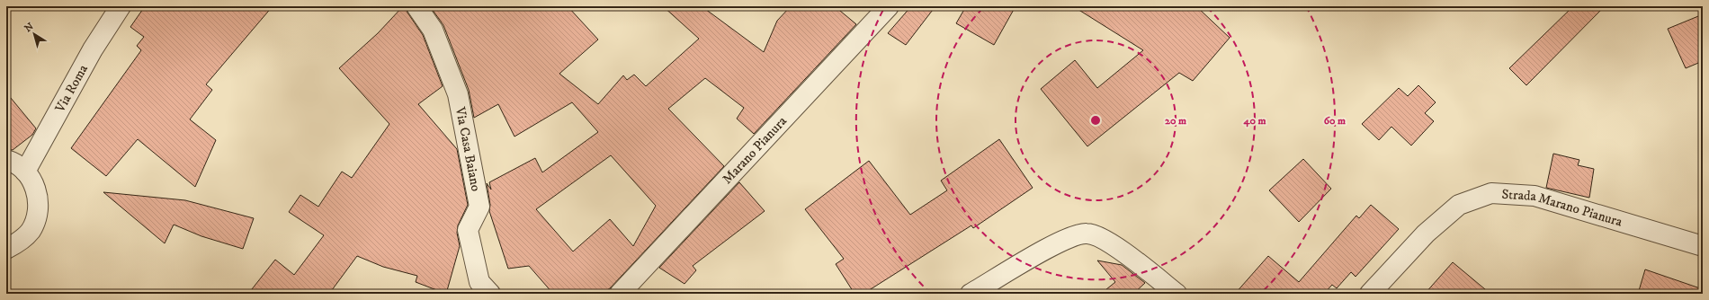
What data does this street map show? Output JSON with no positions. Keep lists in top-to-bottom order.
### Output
{
  "streets": {
    "street": [
      "Via Roma",
      "Via Casa Baiano",
      "Marano Pianura",
      "Strada Marano Pianura"
    ]
  },
  "north": "top left",
  "rings": ["20 m", "40 m", "60 m"]
}
